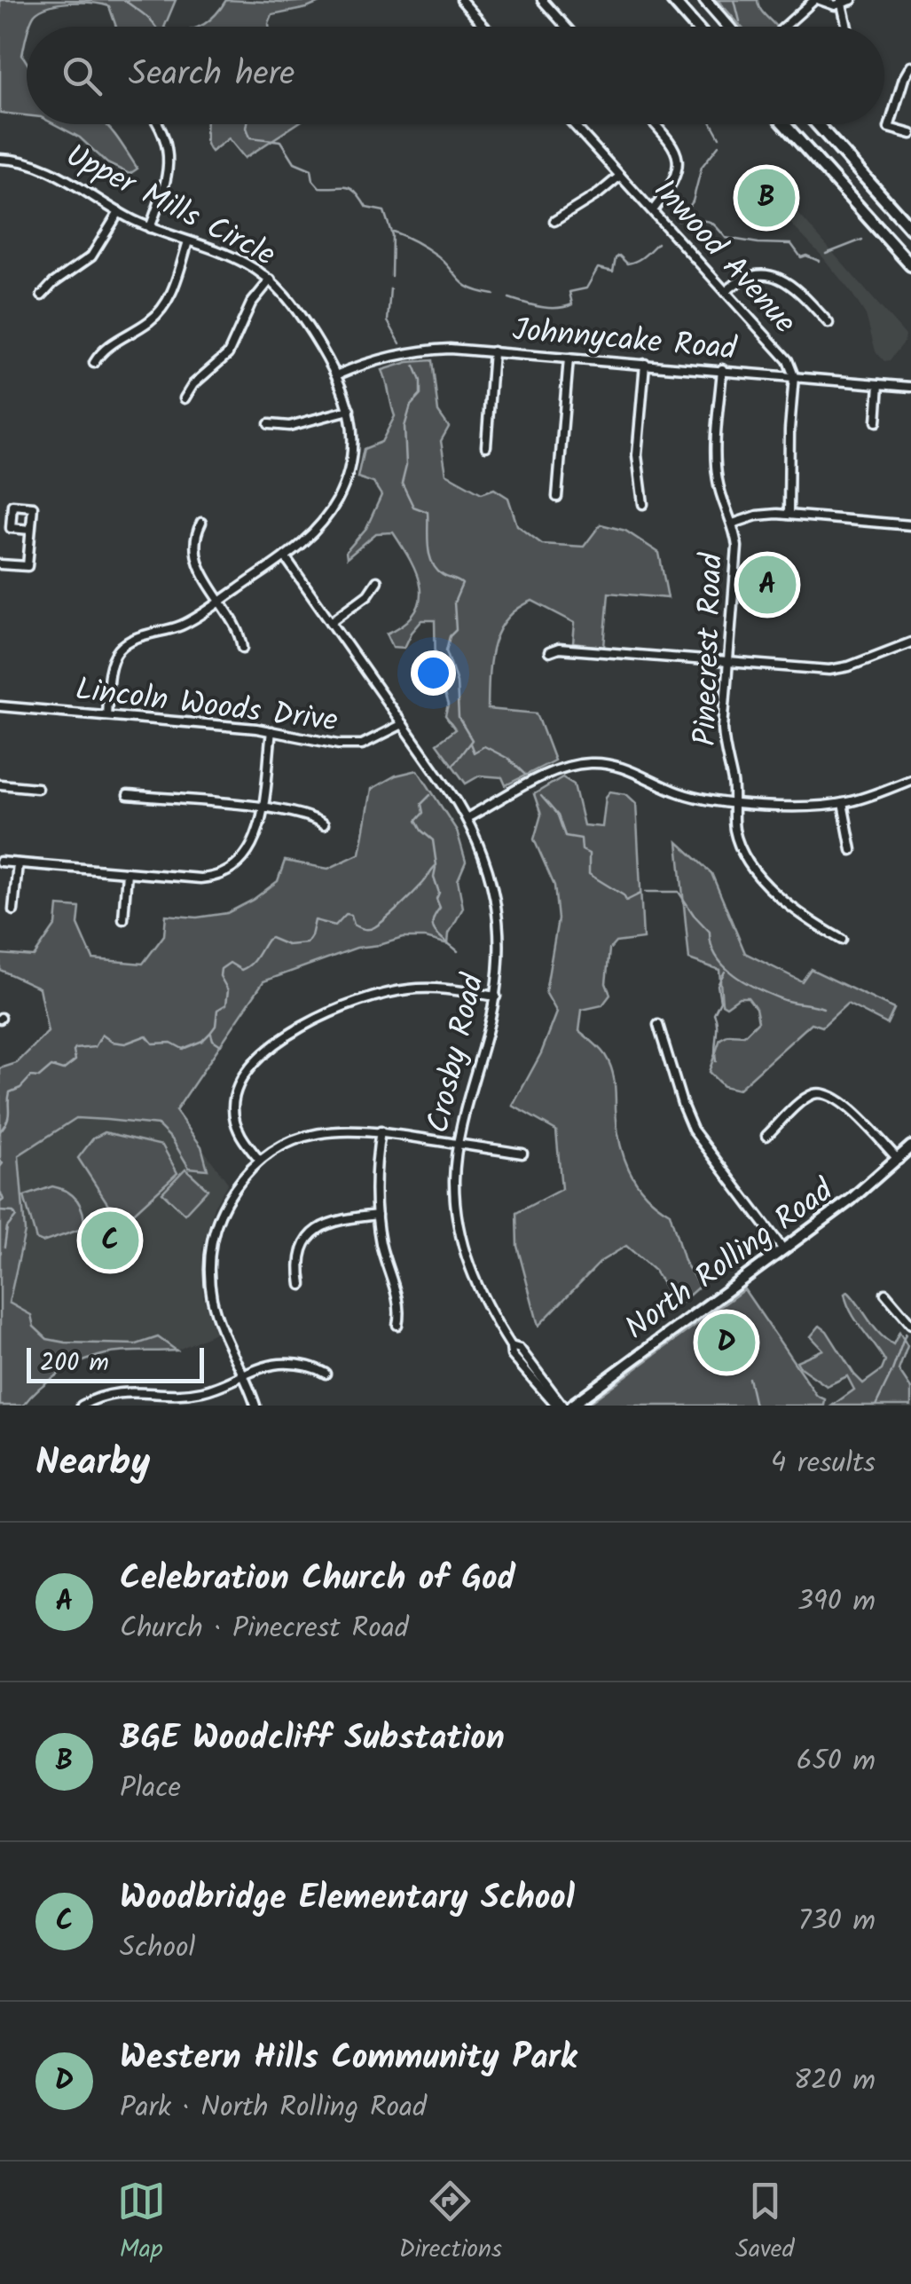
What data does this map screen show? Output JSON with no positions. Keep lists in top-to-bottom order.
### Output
{
  "streets": {
    "main road": ["North Rolling Road"],
    "street": [
      "Upper Mills Circle",
      "Inwood Avenue",
      "Johnnycake Road",
      "Pinecrest Road",
      "Lincoln Woods Drive",
      "Crosby Road"
    ]
  },
  "crossings": [
    ["Upper Mills Circle", "Johnnycake Road"],
    ["Upper Mills Circle", "Lincoln Woods Drive"],
    ["Upper Mills Circle", "Crosby Road"],
    ["Inwood Avenue", "Johnnycake Road"],
    ["Johnnycake Road", "Pinecrest Road"],
    ["Lincoln Woods Drive", "Crosby Road"]
  ],
  "scale_bar": "200 m",
  "page": {
    "search": "Search here",
    "pins": [
      "B",
      "A",
      "C",
      "D"
    ],
    "scale": "200 m",
    "heading": ["Nearby", "4 results"],
    "list": [
      {
        "mark": "A",
        "name": "Celebration Church of God",
        "note": "Church · Pinecrest Road",
        "value": "390 m"
      },
      {
        "mark": "B",
        "name": "BGE Woodcliff Substation",
        "note": "Place",
        "value": "650 m"
      },
      {
        "mark": "C",
        "name": "Woodbridge Elementary School",
        "note": "School",
        "value": "730 m"
      },
      {
        "mark": "D",
        "name": "Western Hills Community Park",
        "note": "Park · North Rolling Road",
        "value": "820 m"
      }
    ],
    "nav": ["Map", "Directions", "Saved"]
  }
}
